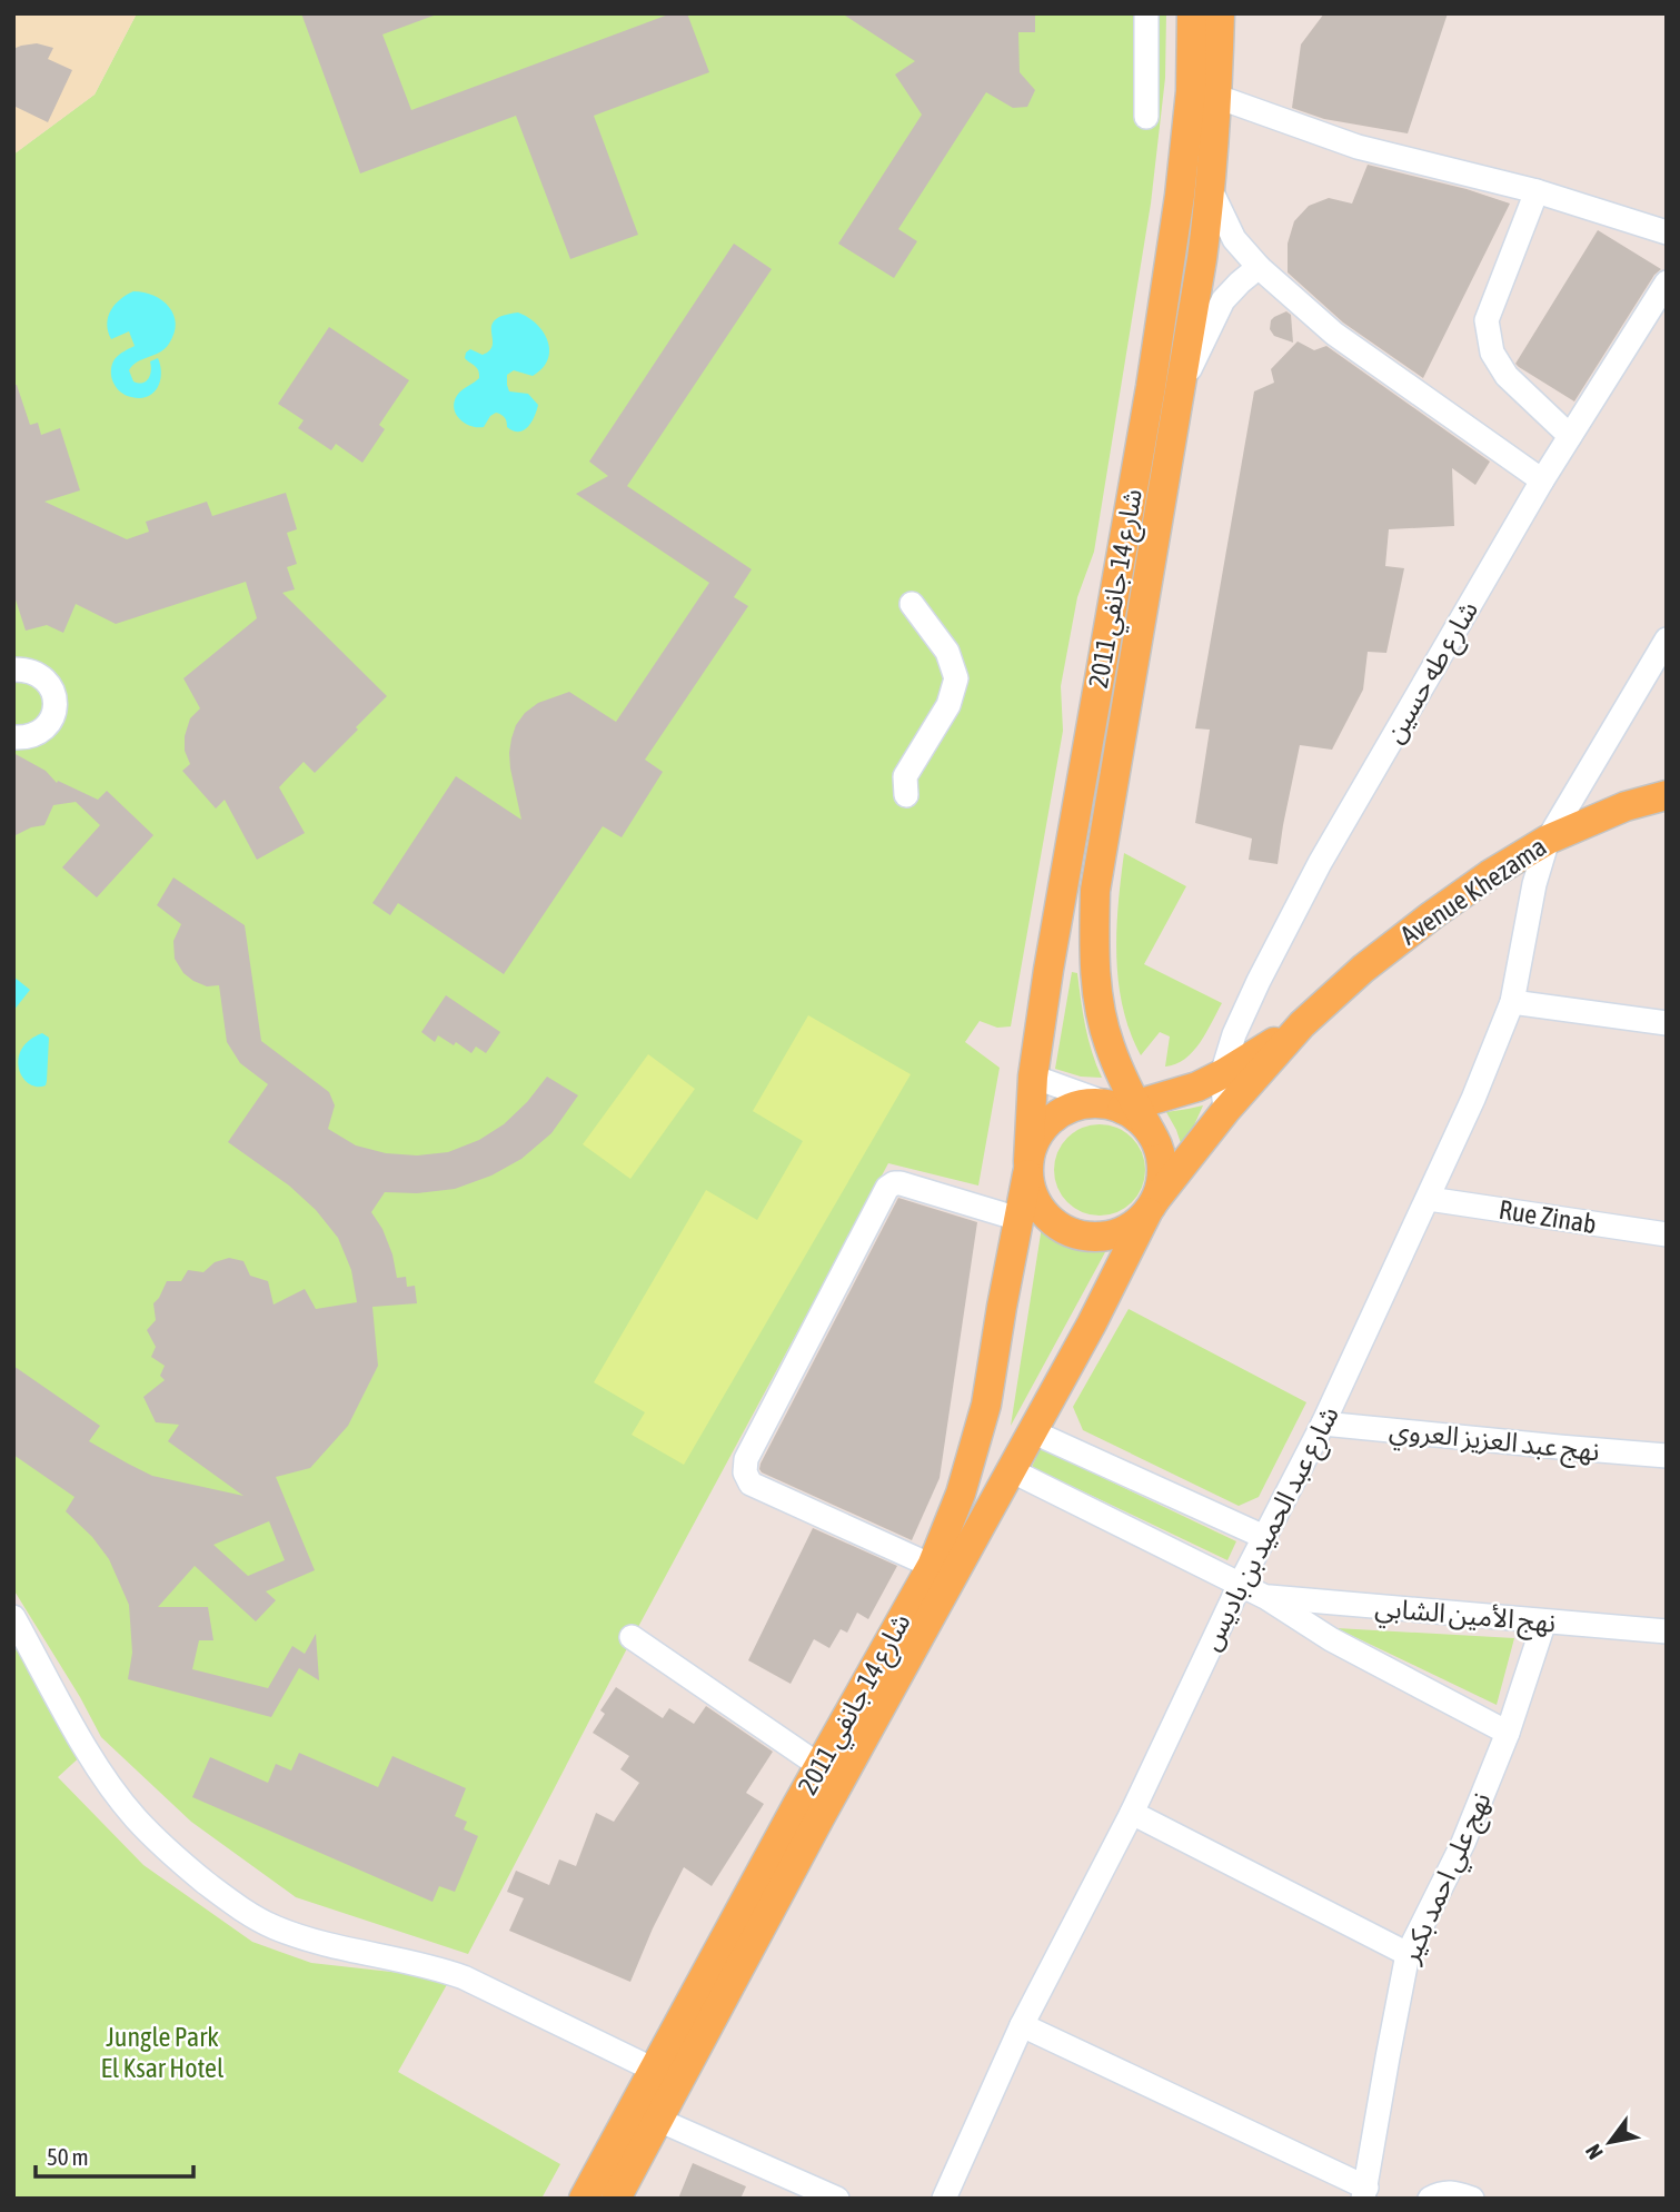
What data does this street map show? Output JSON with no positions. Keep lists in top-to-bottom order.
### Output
{
  "streets": {
    "main road": ["شارع 14 جانفي 2011", "Avenue Khezama"],
    "street": [
      "شارع طه حسين",
      "Rue Zinab",
      "نهج عبد العزيز العروي",
      "شارع عبد الحميد بن باديس",
      "نهج الأمين الشابي",
      "نهج علي احمد بكير"
    ]
  },
  "crossings": [
    ["شارع 14 جانفي 2011", "Avenue Khezama"],
    ["شارع طه حسين", "Avenue Khezama"],
    ["Avenue Khezama", "شارع عبد الحميد بن باديس"],
    ["Rue Zinab", "شارع عبد الحميد بن باديس"],
    ["نهج عبد العزيز العروي", "شارع عبد الحميد بن باديس"],
    ["نهج الأمين الشابي", "نهج علي احمد بكير"]
  ],
  "parks": ["Jungle Park El Ksar Hotel"],
  "scale_bar": "50 m",
  "north": "bottom left"
}
